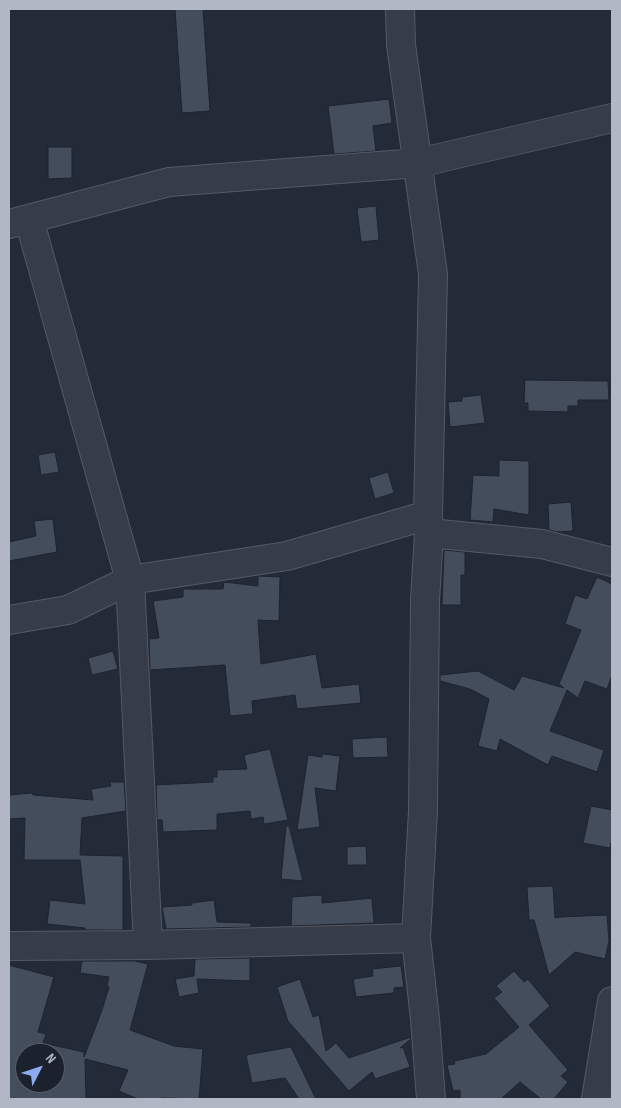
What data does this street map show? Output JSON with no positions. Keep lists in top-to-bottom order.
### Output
{
  "north": "top right"
}
